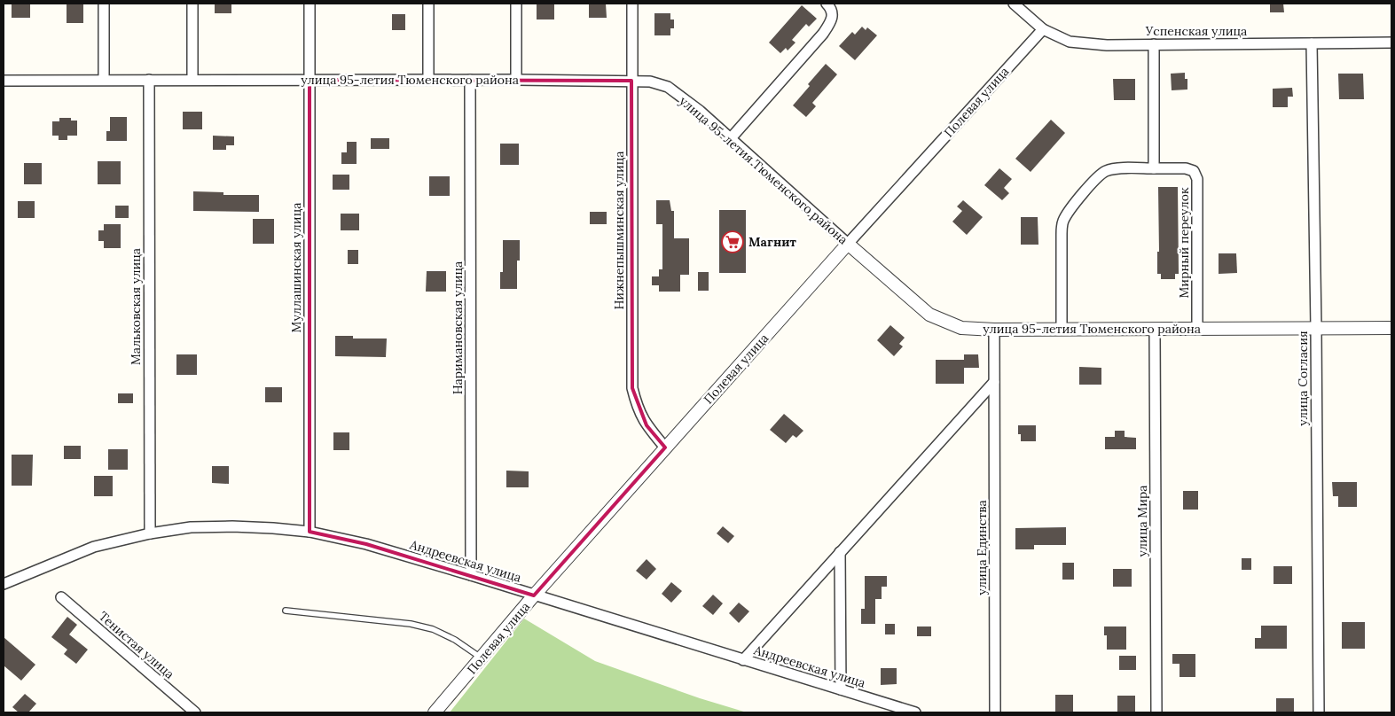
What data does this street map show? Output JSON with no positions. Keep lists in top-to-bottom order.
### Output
{
  "streets": {
    "street": [
      "Успенская улица",
      "улица 95-летия Тюменского района",
      "Полевая улица",
      "Нижнепышминская улица",
      "Мирный переулок",
      "Муллашинская улица",
      "Мальковская улица",
      "Наримановская улица",
      "улица Согласия",
      "улица Мира",
      "улица Единства",
      "Андреевская улица",
      "Тенистая улица"
    ]
  },
  "crossings": [
    ["Успенская улица", "Полевая улица"],
    ["Успенская улица", "улица Согласия"],
    ["улица 95-летия Тюменского района", "Полевая улица"],
    ["улица 95-летия Тюменского района", "Нижнепышминская улица"],
    ["улица 95-летия Тюменского района", "Мирный переулок"],
    ["улица 95-летия Тюменского района", "Муллашинская улица"],
    ["улица 95-летия Тюменского района", "Мальковская улица"],
    ["улица 95-летия Тюменского района", "Наримановская улица"],
    ["улица 95-летия Тюменского района", "улица Согласия"],
    ["улица 95-летия Тюменского района", "улица Мира"],
    ["улица 95-летия Тюменского района", "улица Единства"],
    ["Полевая улица", "Нижнепышминская улица"],
    ["Полевая улица", "Андреевская улица"],
    ["Муллашинская улица", "Андреевская улица"],
    ["Мальковская улица", "Андреевская улица"],
    ["Наримановская улица", "Андреевская улица"]
  ],
  "places": {
    "supermarket": ["Магнит"]
  }
}
